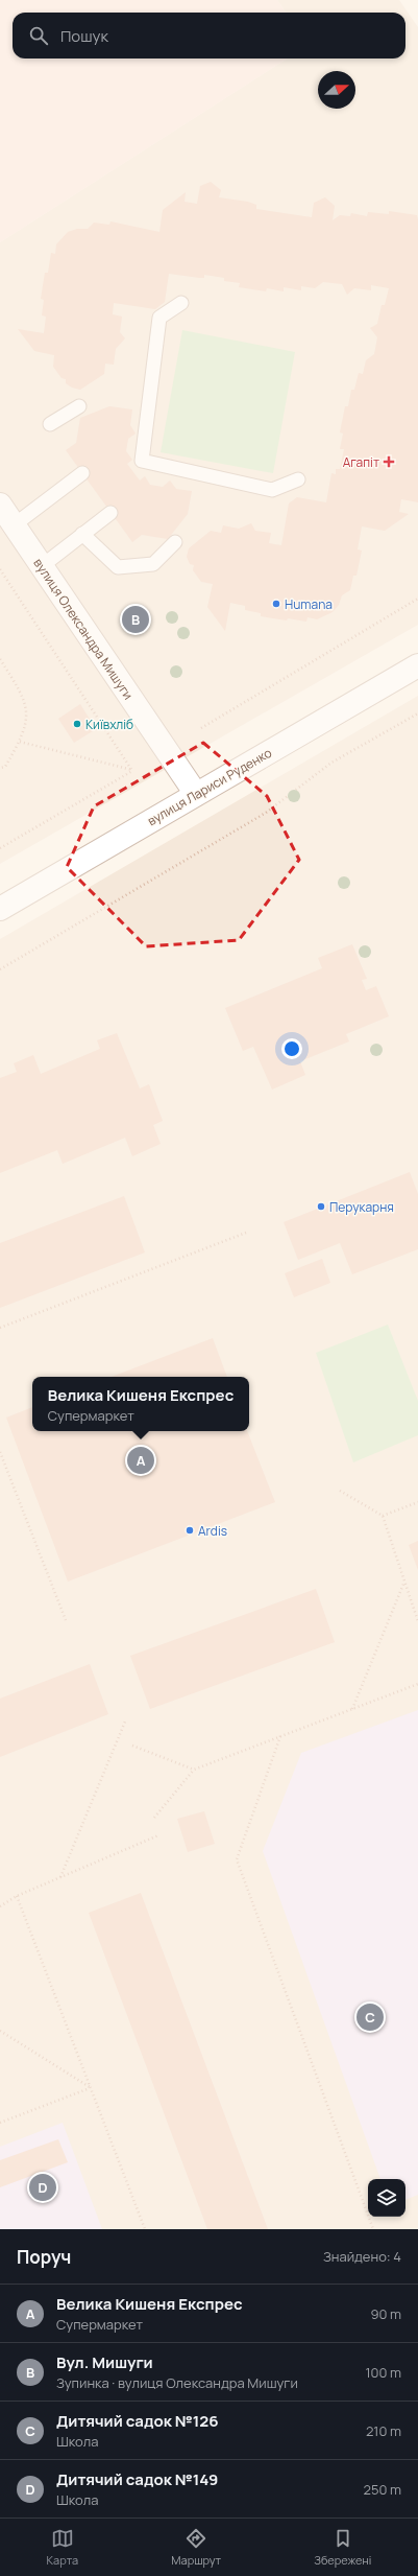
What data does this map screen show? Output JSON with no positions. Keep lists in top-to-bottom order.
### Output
{
  "streets": {
    "street": ["вулиця Олександра Мишуги", "вулиця Лариси Руденко"]
  },
  "crossings": [
    ["вулиця Олександра Мишуги", "вулиця Лариси Руденко"]
  ],
  "places": {
    "health": ["Агапіт"],
    "other": [
      "Humana",
      "Київхліб",
      "Перукарня",
      "Ardis"
    ]
  },
  "north": "right",
  "page": {
    "search": "Пошук",
    "pins": [
      "B",
      "A",
      "C",
      "D"
    ],
    "popup": ["Велика Кишеня Експрес", "Супермаркет"],
    "heading": ["Поруч", "Знайдено: 4"],
    "list": [
      {
        "mark": "A",
        "name": "Велика Кишеня Експрес",
        "note": "Супермаркет",
        "value": "90 m"
      },
      {
        "mark": "B",
        "name": "Вул. Мишуги",
        "note": "Зупинка · вулиця Олександра Мишуги",
        "value": "100 m"
      },
      {
        "mark": "C",
        "name": "Дитячий садок №126",
        "note": "Школа",
        "value": "210 m"
      },
      {
        "mark": "D",
        "name": "Дитячий садок №149",
        "note": "Школа",
        "value": "250 m"
      }
    ],
    "nav": ["Карта", "Маршрут", "Збережені"]
  }
}
